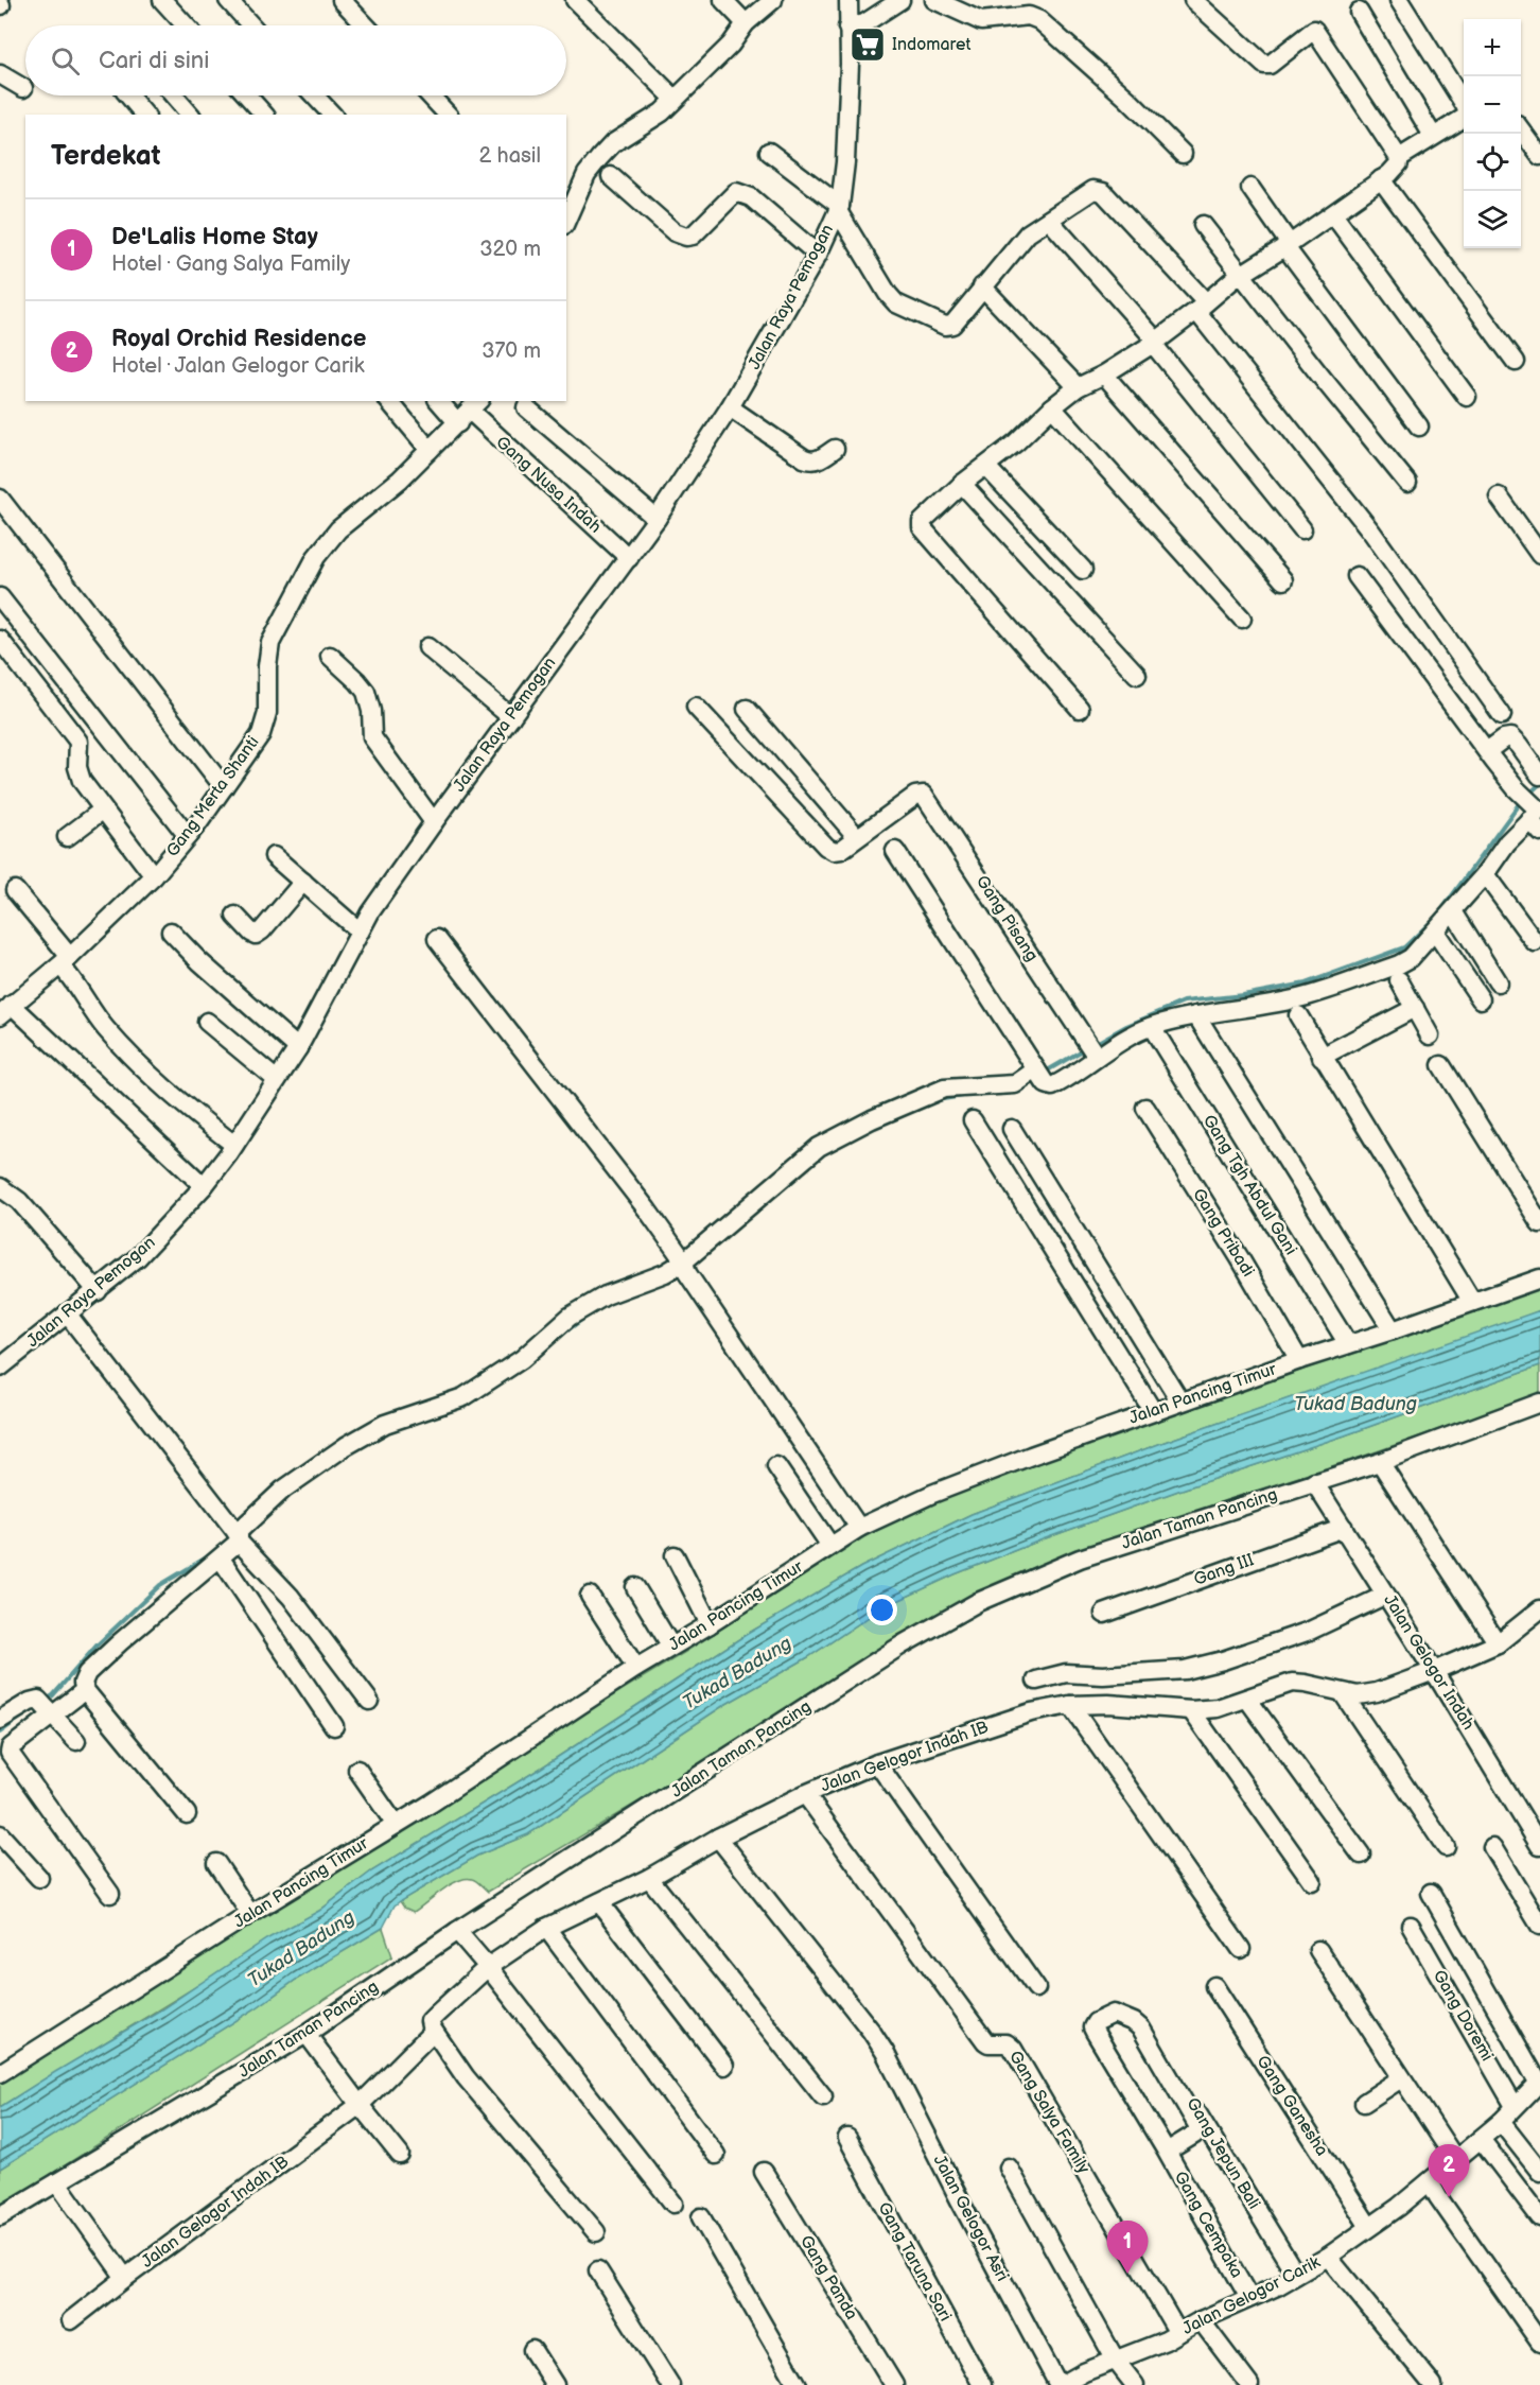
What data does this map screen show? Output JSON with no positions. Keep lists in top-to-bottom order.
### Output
{
  "streets": {
    "street": [
      "Jalan Raya Pemogan",
      "Gang Nusa Indah",
      "Gang Merta Shanti",
      "Gang Pisang",
      "Gang Tgh Abdul Gani",
      "Gang Pribadi",
      "Jalan Pancing Timur",
      "Jalan Taman Pancing",
      "Gang III",
      "Jalan Gelogor Indah",
      "Jalan Gelogor Indah IB",
      "Gang Doremi",
      "Gang Ganesha",
      "Gang Salya Family",
      "Gang Jepun Bali",
      "Jalan Gelogor Asri",
      "Gang Cempaka",
      "Gang Taruna Sari",
      "Gang Panda",
      "Jalan Gelogor Carik"
    ]
  },
  "crossings": [
    ["Jalan Raya Pemogan", "Gang Nusa Indah"],
    ["Gang Nusa Indah", "Gang Merta Shanti"],
    ["Gang Tgh Abdul Gani", "Jalan Pancing Timur"],
    ["Gang Pribadi", "Jalan Pancing Timur"],
    ["Jalan Taman Pancing", "Jalan Gelogor Indah"],
    ["Gang III", "Jalan Gelogor Indah"],
    ["Jalan Gelogor Indah", "Jalan Gelogor Indah IB"],
    ["Jalan Gelogor Indah IB", "Gang Salya Family"],
    ["Jalan Gelogor Indah IB", "Jalan Gelogor Asri"],
    ["Gang Doremi", "Jalan Gelogor Carik"],
    ["Gang Ganesha", "Jalan Gelogor Carik"],
    ["Gang Salya Family", "Jalan Gelogor Carik"],
    ["Gang Jepun Bali", "Jalan Gelogor Carik"],
    ["Jalan Gelogor Asri", "Jalan Gelogor Carik"],
    ["Gang Cempaka", "Jalan Gelogor Carik"]
  ],
  "water": ["Tukad Badung"],
  "places": {
    "supermarket": ["Indomaret"]
  },
  "page": {
    "map_buttons": ["+", "−"],
    "search": "Cari di sini",
    "heading": ["Terdekat", "2 hasil"],
    "list": [
      {
        "mark": "1",
        "name": "De'Lalis Home Stay",
        "note": "Hotel · Gang Salya Family",
        "value": "320 m"
      },
      {
        "mark": "2",
        "name": "Royal Orchid Residence",
        "note": "Hotel · Jalan Gelogor Carik",
        "value": "370 m"
      }
    ],
    "pins": ["2", "1"]
  }
}
